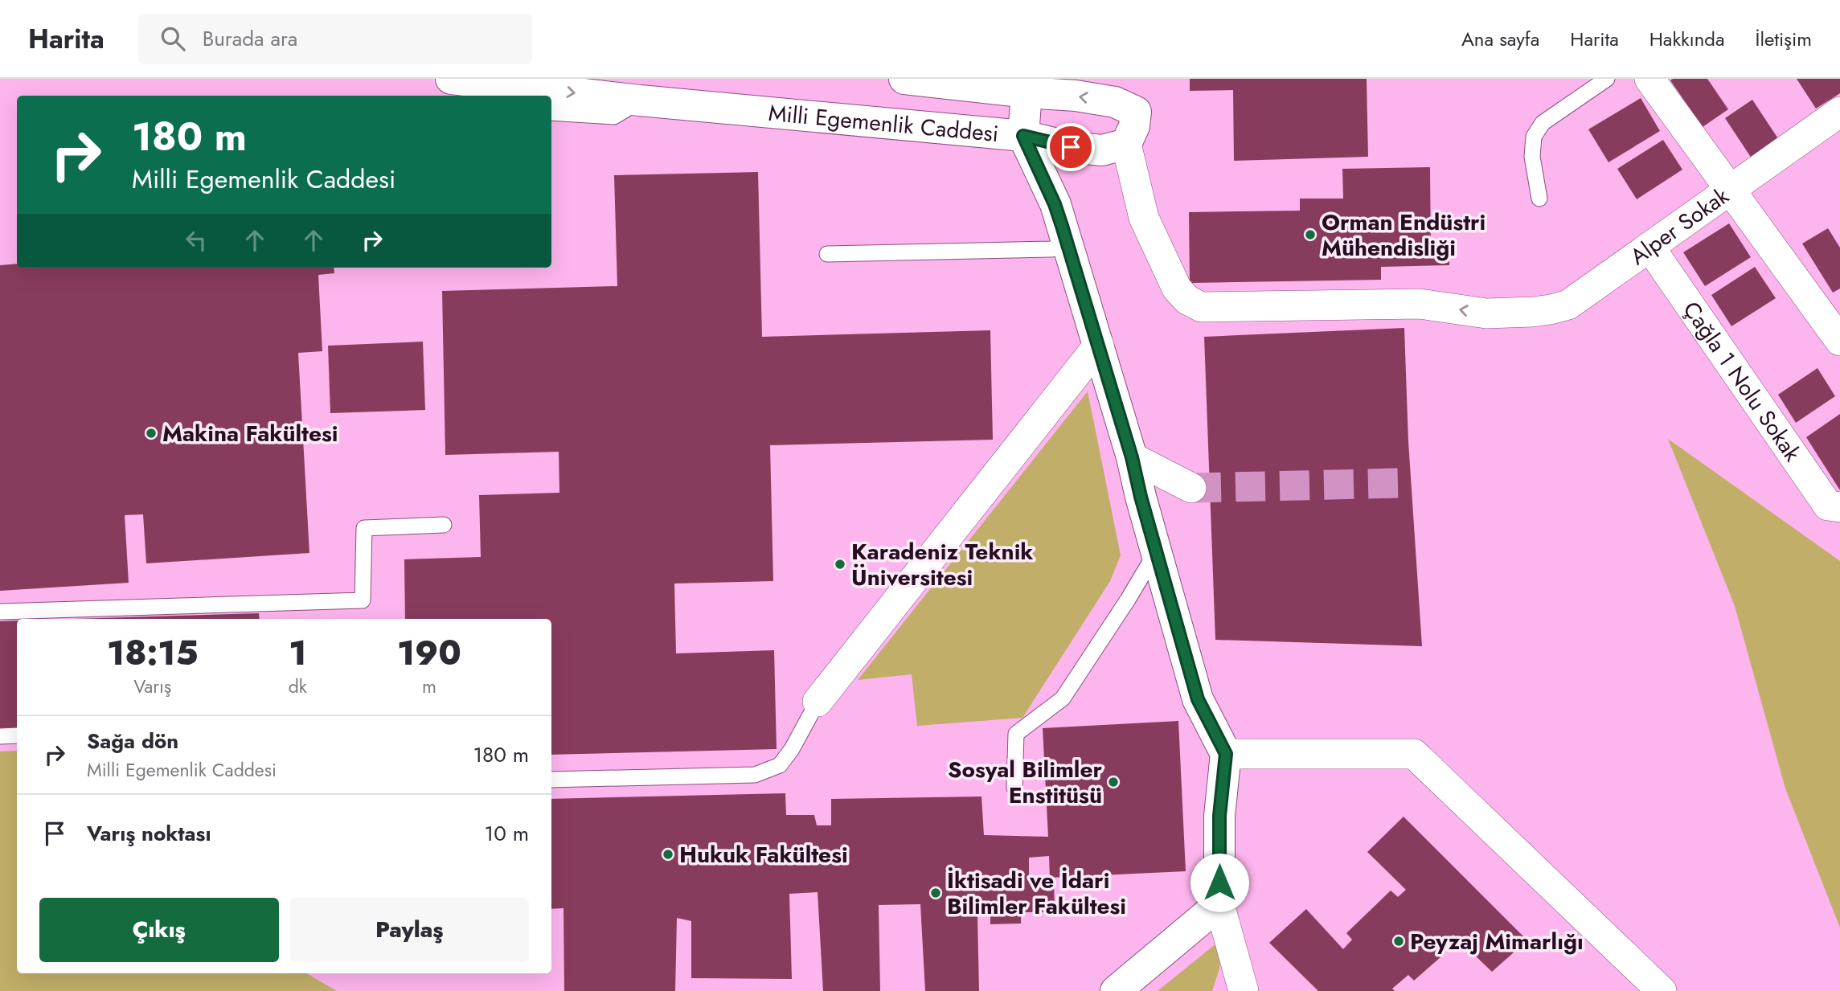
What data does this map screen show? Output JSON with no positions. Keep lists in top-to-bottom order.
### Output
{
  "streets": {
    "street": ["Milli Egemenlik Caddesi", "Alper Sokak", "Çağla 1 Nolu Sokak"]
  },
  "crossings": [
    ["Milli Egemenlik Caddesi", "Alper Sokak"],
    ["Alper Sokak", "Çağla 1 Nolu Sokak"]
  ],
  "one_way": ["Alper Sokak"],
  "places": [
    "Orman Endüstri Mühendisliği",
    "Makina Fakültesi",
    "Karadeniz Teknik Üniversitesi",
    "Sosyal Bilimler Enstitüsü",
    "Hukuk Fakültesi",
    "İktisadi ve İdari Bilimler Fakültesi",
    "Peyzaj Mimarlığı"
  ],
  "page": {
    "header": "Harita",
    "search": "Burada ara",
    "nav": [
      "Ana sayfa",
      "Harita",
      "Hakkında",
      "İletişim"
    ],
    "turn": ["180 m", "Milli Egemenlik Caddesi"],
    "eta": [
      "18:15",
      "Varış",
      "1",
      "dk",
      "190",
      "m"
    ],
    "list": [
      {
        "name": "Sağa dön",
        "note": "Milli Egemenlik Caddesi",
        "value": "180 m"
      },
      {
        "name": "Varış noktası",
        "value": "10 m"
      }
    ],
    "buttons": ["Çıkış", "Paylaş"]
  }
}
